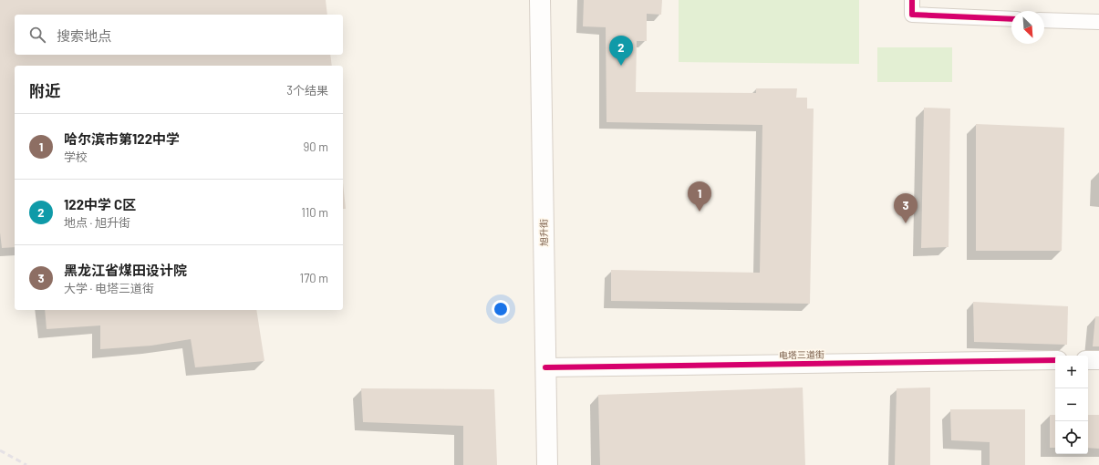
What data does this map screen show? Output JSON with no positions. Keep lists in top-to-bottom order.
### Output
{
  "streets": {
    "main road": ["旭升街"],
    "street": ["电塔三道街"]
  },
  "crossings": [
    ["旭升街", "电塔三道街"]
  ],
  "north": "bottom right",
  "page": {
    "search": "搜索地点",
    "pins": ["2", "1", "3"],
    "heading": ["附近", "3个结果"],
    "list": [
      {
        "mark": "1",
        "name": "哈尔滨市第122中学",
        "note": "学校",
        "value": "90 m"
      },
      {
        "mark": "2",
        "name": "122中学 C区",
        "note": "地点 · 旭升街",
        "value": "110 m"
      },
      {
        "mark": "3",
        "name": "黑龙江省煤田设计院",
        "note": "大学 · 电塔三道街",
        "value": "170 m"
      }
    ],
    "map_buttons": ["+", "−"]
  }
}
